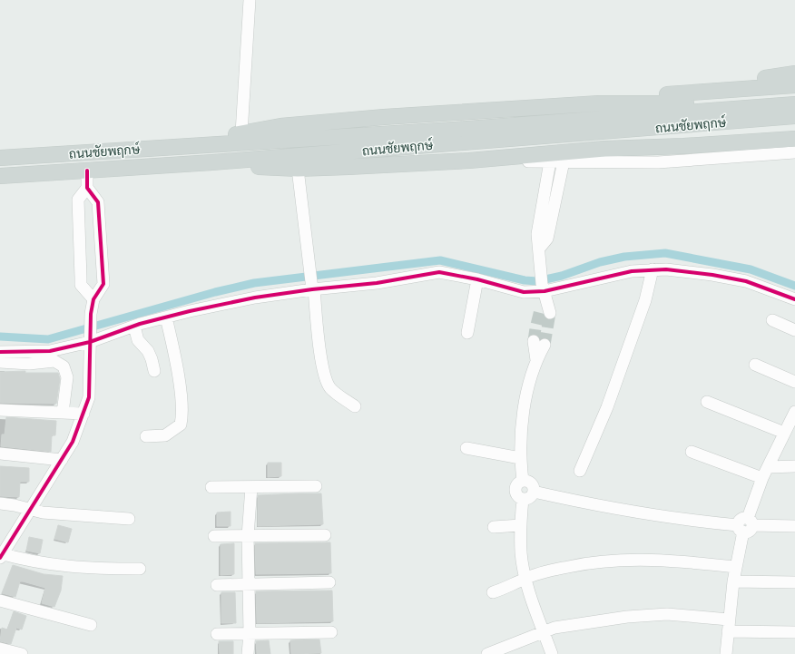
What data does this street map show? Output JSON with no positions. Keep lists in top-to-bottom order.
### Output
{
  "streets": {
    "main road": ["ถนนชัยพฤกษ์"]
  }
}
